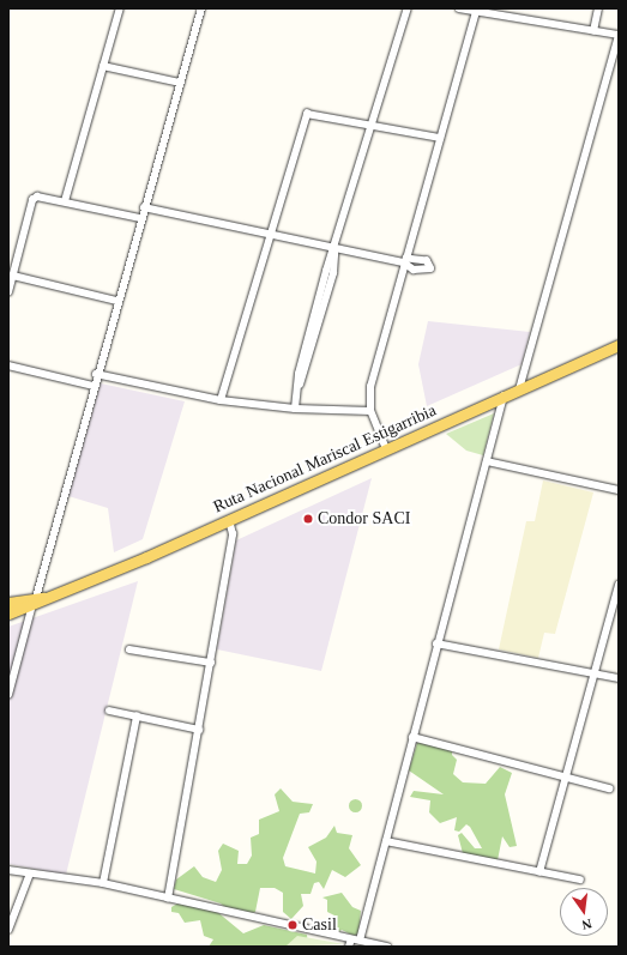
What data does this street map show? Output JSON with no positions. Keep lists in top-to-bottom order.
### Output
{
  "streets": {
    "main road": ["Ruta Nacional Mariscal Estigarribia"]
  },
  "places": ["Condor SACI", "Casil"],
  "north": "bottom"
}
